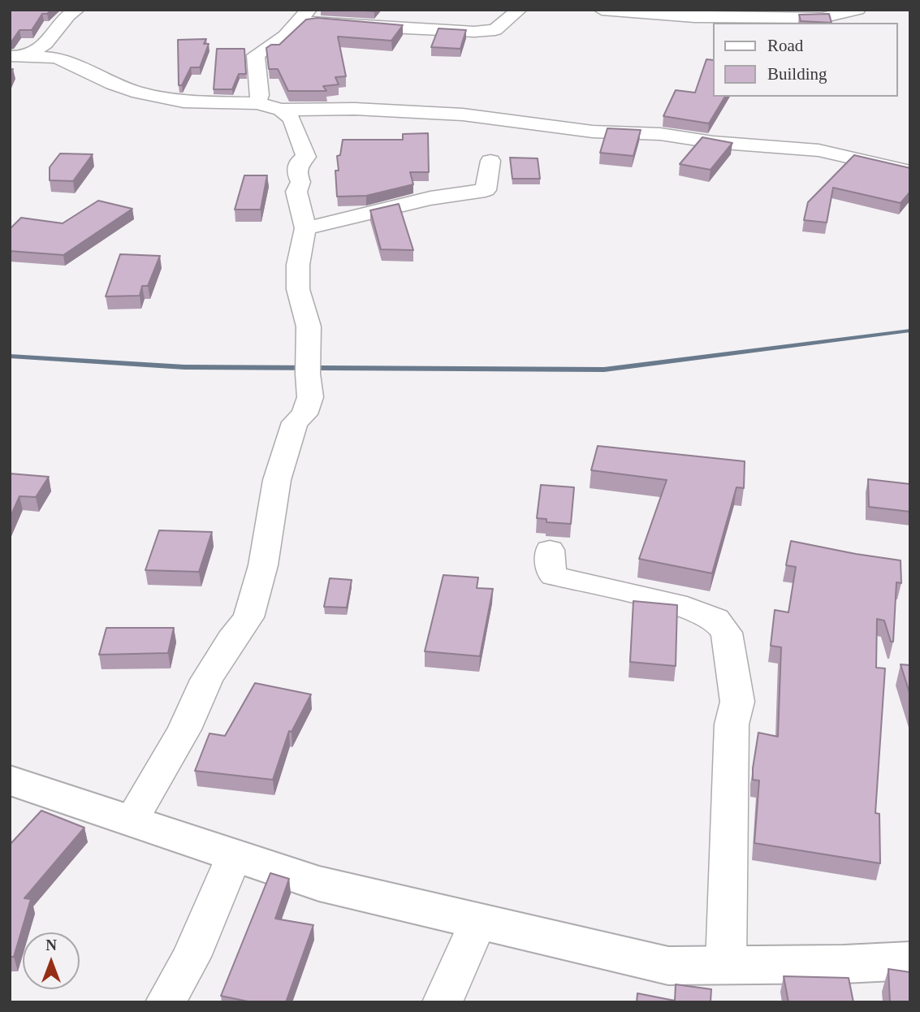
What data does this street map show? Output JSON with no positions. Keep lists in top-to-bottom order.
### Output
{
  "legend": ["Road", "Building"],
  "north": "top"
}
